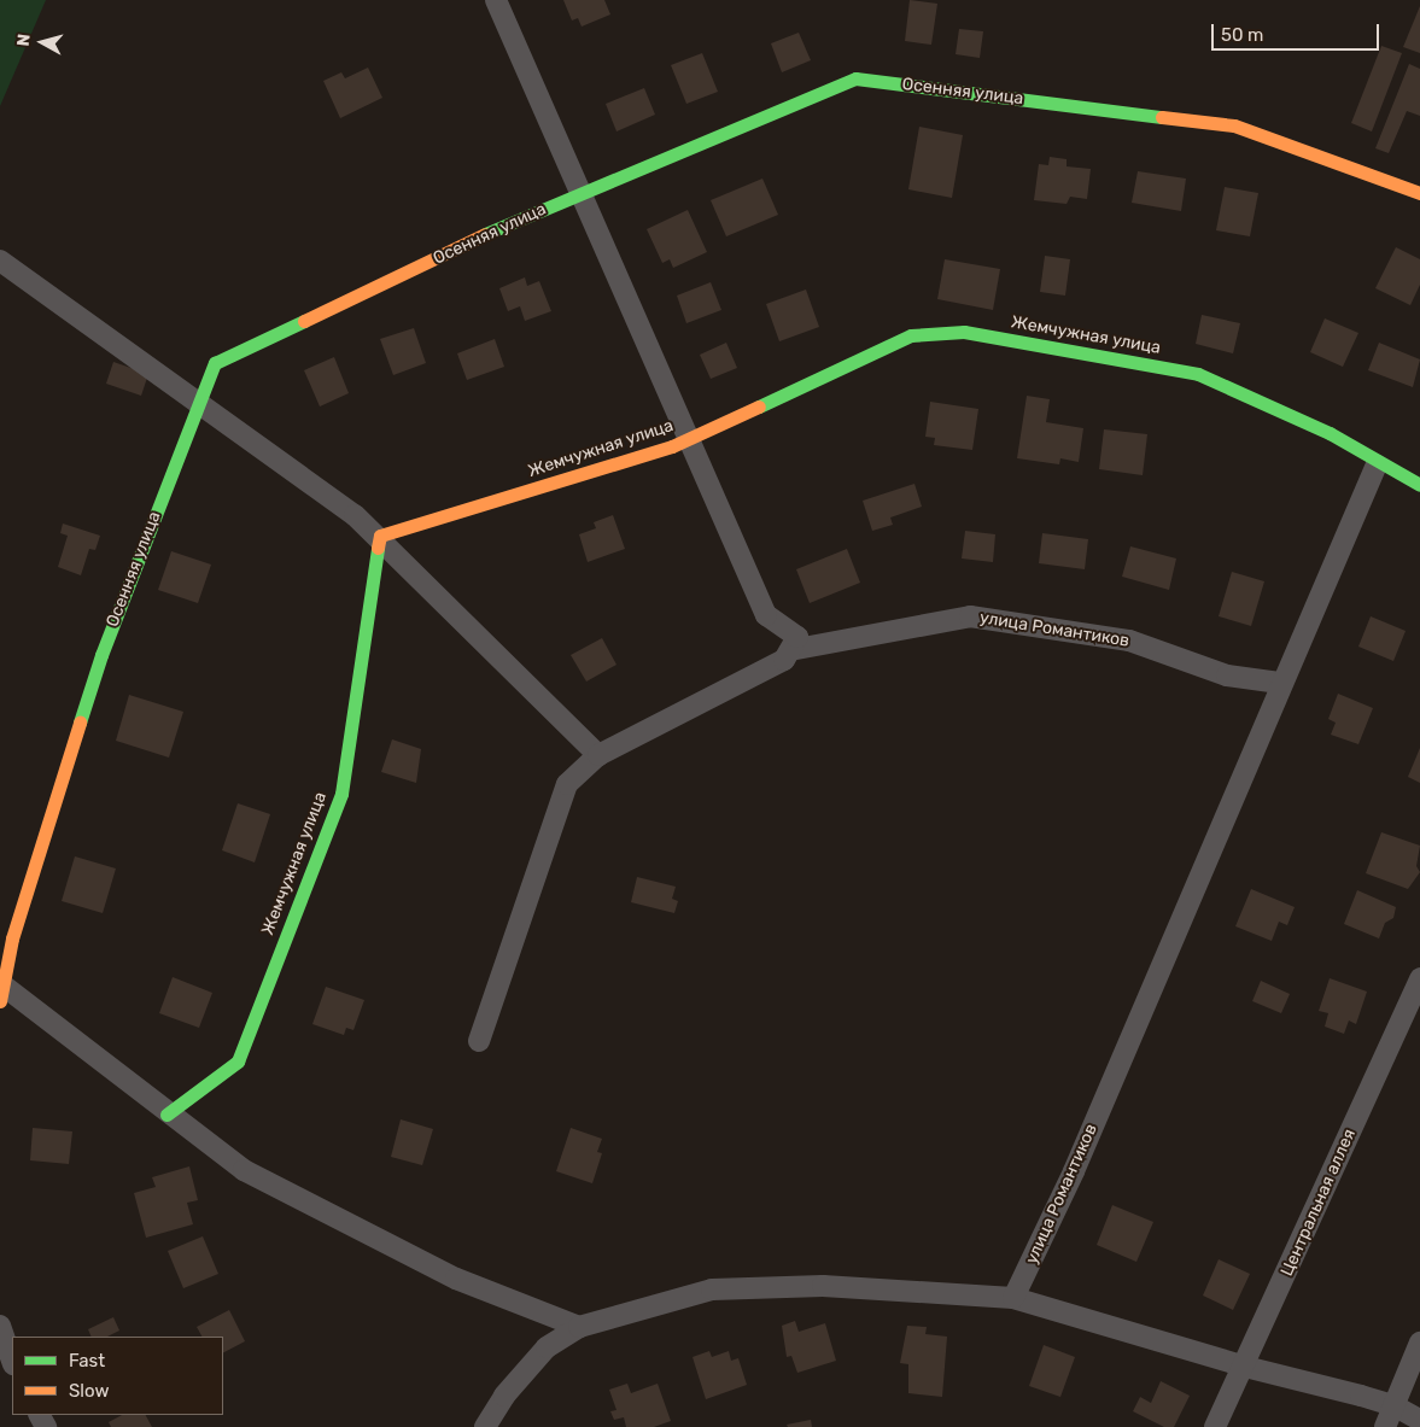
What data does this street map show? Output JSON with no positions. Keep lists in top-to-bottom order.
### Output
{
  "streets": {
    "street": [
      "Осенняя улица",
      "Жемчужная улица",
      "улица Романтиков",
      "Центральная аллея"
    ]
  },
  "crossings": [
    ["Жемчужная улица", "улица Романтиков"]
  ],
  "legend": ["Fast", "Slow"],
  "scale_bar": "50 m",
  "north": "left"
}
